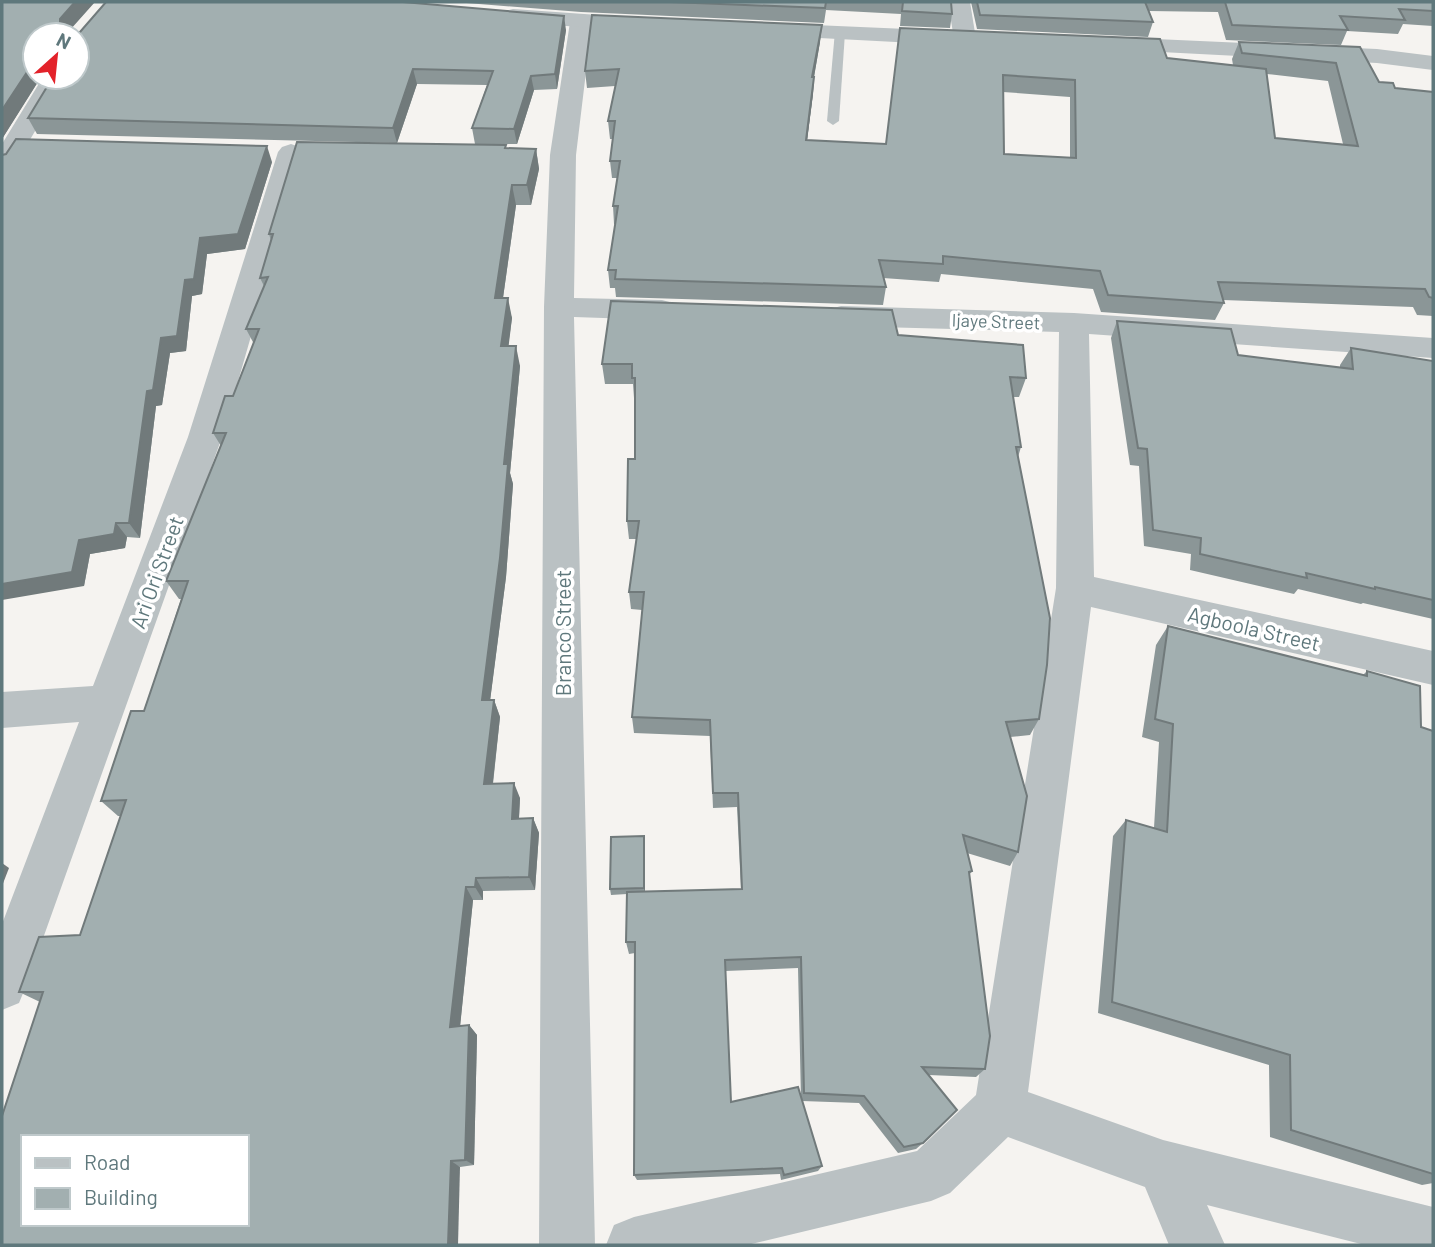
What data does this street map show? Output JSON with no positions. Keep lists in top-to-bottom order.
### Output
{
  "streets": {
    "street": [
      "Ijaye Street",
      "Ari Ori Street",
      "Agboola Street",
      "Branco Street"
    ]
  },
  "legend": ["Road", "Building"],
  "north": "top right"
}
